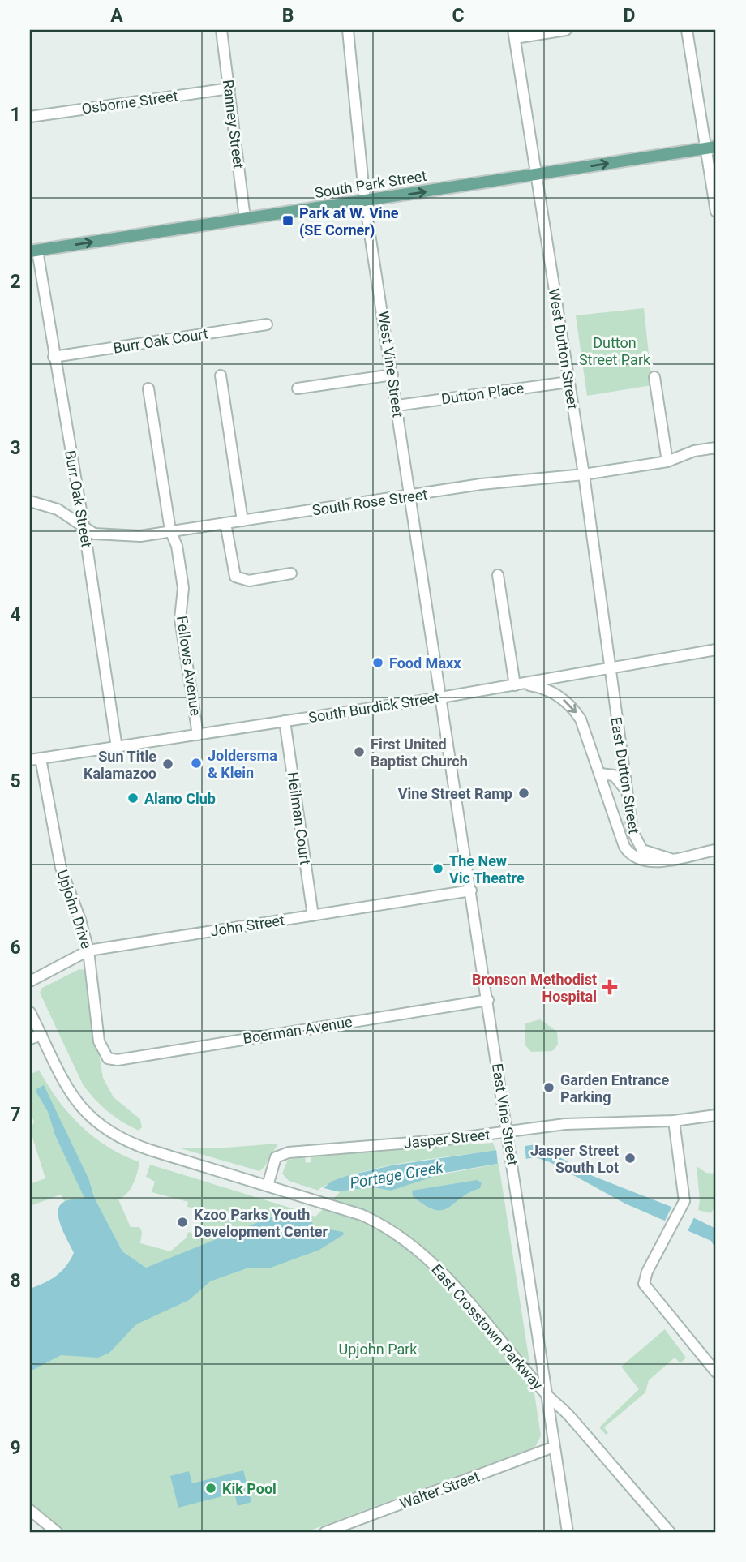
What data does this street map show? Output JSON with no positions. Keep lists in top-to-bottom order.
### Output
{
  "streets": {
    "main road": ["South Park Street"],
    "street": [
      "Osborne Street",
      "Ranney Street",
      "Burr Oak Court",
      "West Dutton Street",
      "West Vine Street",
      "Dutton Place",
      "Burr Oak Street",
      "South Rose Street",
      "Fellows Avenue",
      "South Burdick Street",
      "East Dutton Street",
      "Heilman Court",
      "Upjohn Drive",
      "John Street",
      "Boerman Avenue",
      "East Vine Street",
      "Jasper Street",
      "East Crosstown Parkway",
      "Walter Street"
    ]
  },
  "crossings": [
    ["Osborne Street", "Ranney Street"],
    ["Ranney Street", "South Park Street"],
    ["South Park Street", "West Dutton Street"],
    ["South Park Street", "West Vine Street"],
    ["South Park Street", "Burr Oak Street"],
    ["Burr Oak Court", "Burr Oak Street"],
    ["West Dutton Street", "Dutton Place"],
    ["West Dutton Street", "South Rose Street"],
    ["West Dutton Street", "South Burdick Street"],
    ["West Dutton Street", "East Dutton Street"],
    ["West Vine Street", "Dutton Place"],
    ["West Vine Street", "South Rose Street"],
    ["West Vine Street", "South Burdick Street"],
    ["West Vine Street", "East Vine Street"],
    ["Burr Oak Street", "South Rose Street"],
    ["Burr Oak Street", "South Burdick Street"],
    ["South Rose Street", "Fellows Avenue"],
    ["Fellows Avenue", "South Burdick Street"],
    ["South Burdick Street", "East Dutton Street"],
    ["South Burdick Street", "Heilman Court"],
    ["South Burdick Street", "Upjohn Drive"],
    ["South Burdick Street", "East Vine Street"],
    ["Heilman Court", "John Street"],
    ["Upjohn Drive", "John Street"],
    ["Upjohn Drive", "Boerman Avenue"],
    ["John Street", "East Vine Street"],
    ["Boerman Avenue", "East Vine Street"],
    ["East Vine Street", "Jasper Street"],
    ["East Vine Street", "East Crosstown Parkway"],
    ["East Vine Street", "Walter Street"],
    ["Jasper Street", "East Crosstown Parkway"]
  ],
  "one_way": ["South Park Street"],
  "water": ["Portage Creek"],
  "parks": ["Dutton Street Park", "Upjohn Park"],
  "places": {
    "transit": ["Park at W. Vine (SE Corner)"],
    "other": [
      "Food Maxx",
      "First United Baptist Church",
      "Joldersma & Klein",
      "Sun Title Kalamazoo",
      "Vine Street Ramp",
      "Alano Club",
      "The New Vic Theatre",
      "Garden Entrance Parking",
      "Jasper Street South Lot",
      "Kzoo Parks Youth Development Center",
      "Kik Pool"
    ],
    "health": ["Bronson Methodist Hospital"]
  },
  "grid": {
    "columns": [
      "A",
      "B",
      "C",
      "D"
    ],
    "rows": [
      "1",
      "2",
      "3",
      "4",
      "5",
      "6",
      "7",
      "8",
      "9"
    ]
  }
}
